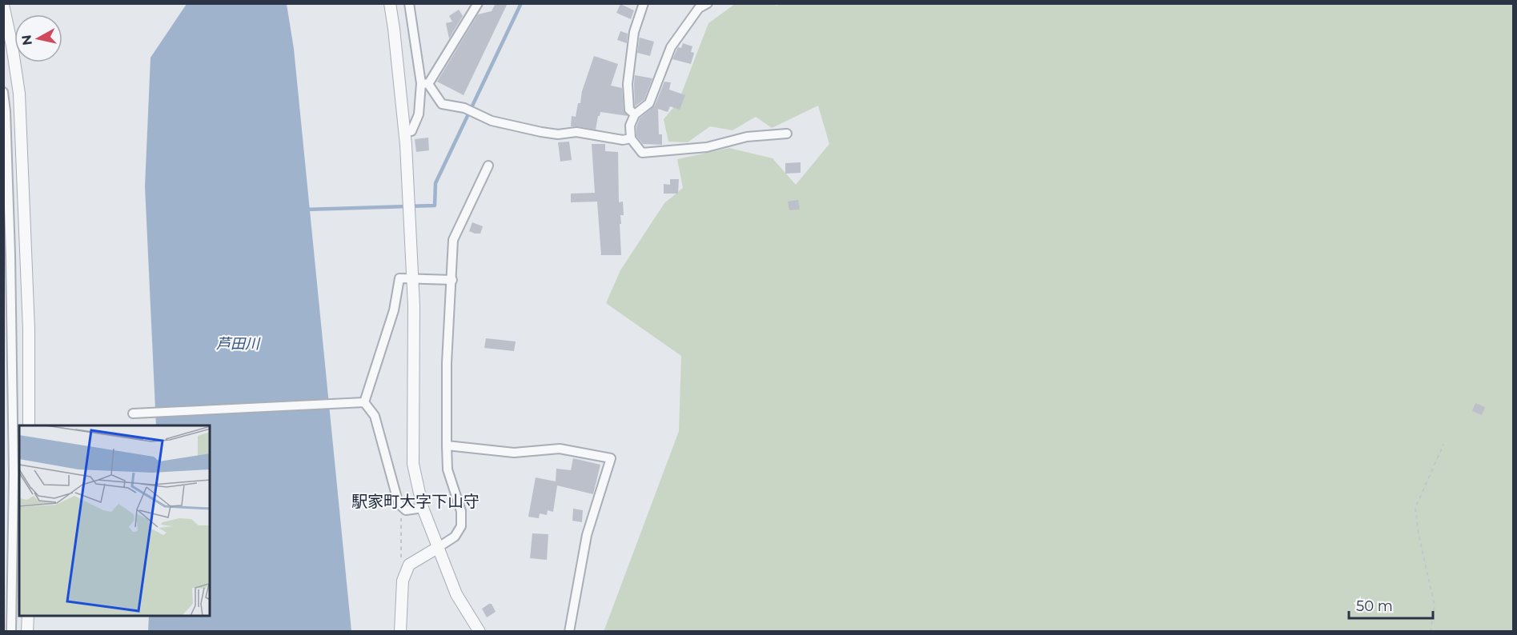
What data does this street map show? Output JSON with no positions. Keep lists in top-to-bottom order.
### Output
{
  "districts": ["駅家町大字下山守"],
  "water": ["芦田川"],
  "scale_bar": "50 m",
  "north": "left"
}
